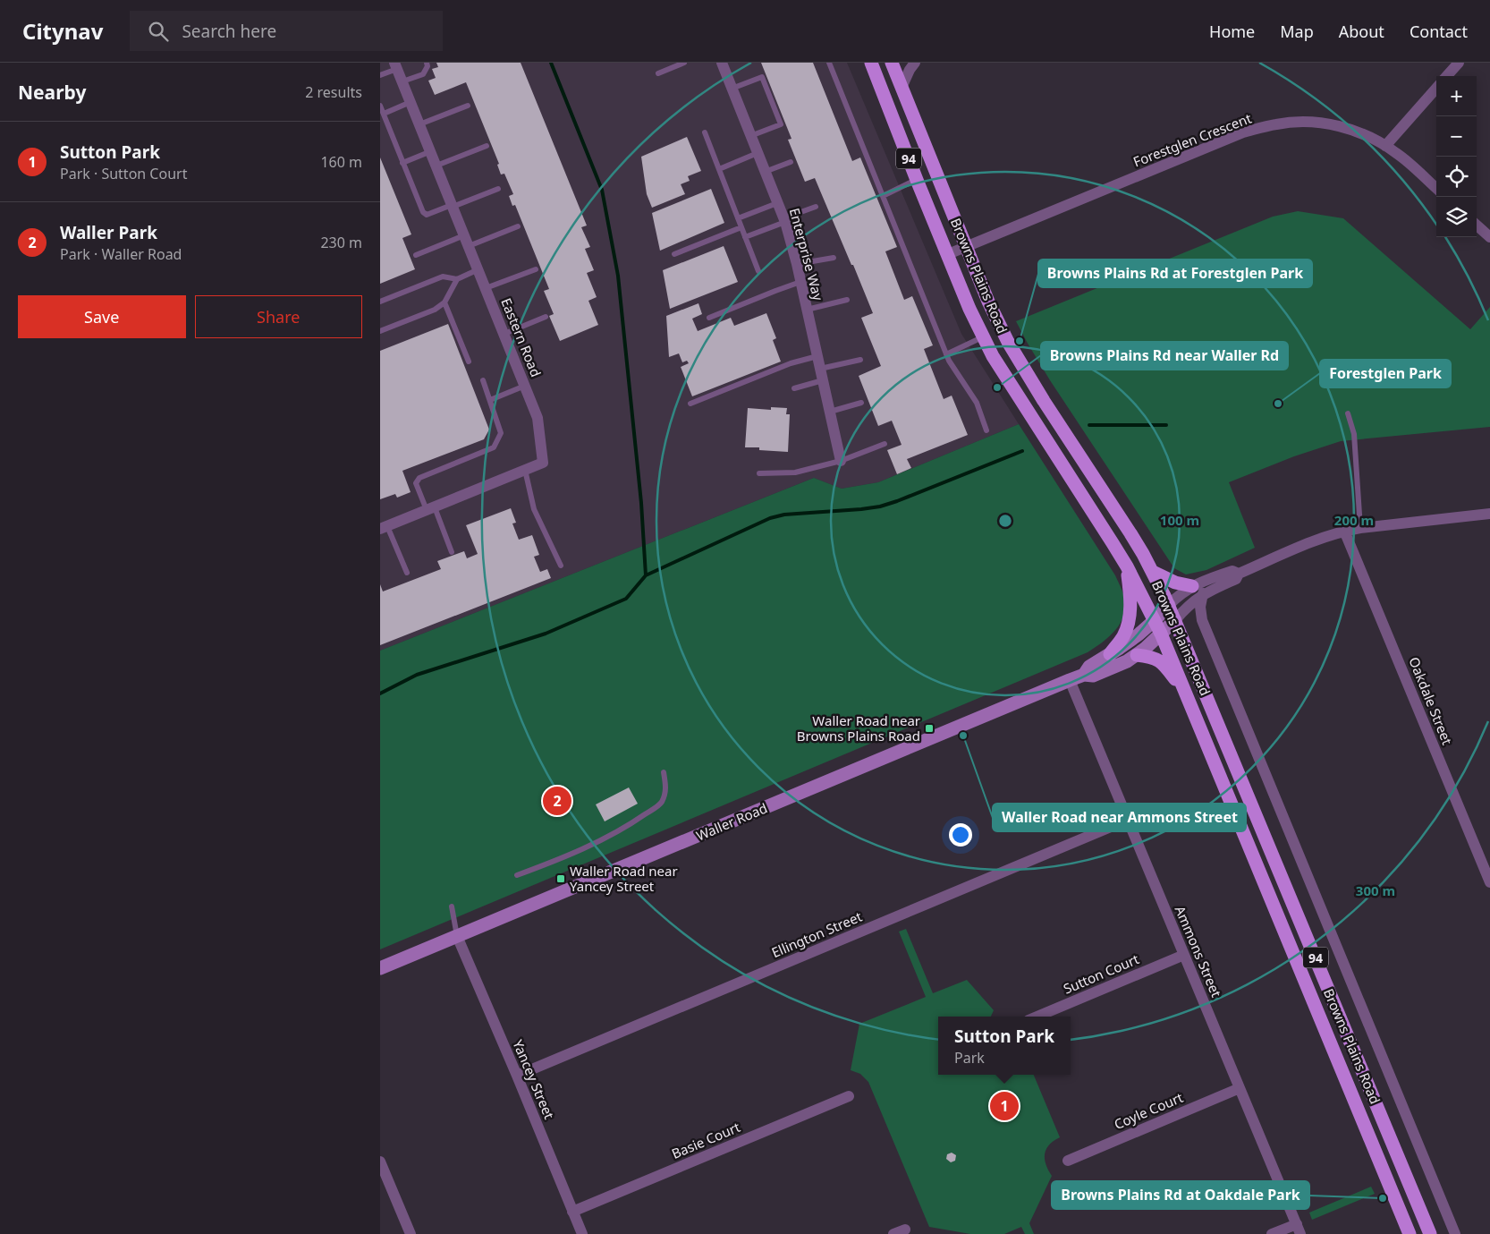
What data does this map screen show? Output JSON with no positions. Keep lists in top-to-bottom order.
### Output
{
  "streets": {
    "main road": ["94", "Browns Plains Road"],
    "street": [
      "Forestglen Crescent",
      "Enterprise Way",
      "Eastern Road",
      "Oakdale Street",
      "Waller Road",
      "Ellington Street",
      "Ammons Street",
      "Sutton Court",
      "Yancey Street",
      "Coyle Court",
      "Basie Court"
    ]
  },
  "crossings": [
    ["Forestglen Crescent", "Browns Plains Road"],
    ["Browns Plains Road", "Waller Road"],
    ["Waller Road", "Ammons Street"],
    ["Waller Road", "Yancey Street"],
    ["Ellington Street", "Ammons Street"],
    ["Ellington Street", "Yancey Street"],
    ["Ammons Street", "Sutton Court"],
    ["Ammons Street", "Coyle Court"],
    ["Yancey Street", "Basie Court"]
  ],
  "places": {
    "other": [
      "Browns Plains Rd at Forestglen Park",
      "Browns Plains Rd near Waller Rd",
      "Forestglen Park",
      "Waller Road near Ammons Street",
      "Browns Plains Rd at Oakdale Park"
    ],
    "transit": ["Waller Road near Browns Plains Road", "Waller Road near Yancey Street"]
  },
  "page": {
    "header": "Citynav",
    "search": "Search here",
    "nav": [
      "Home",
      "Map",
      "About",
      "Contact"
    ],
    "heading": ["Nearby", "2 results"],
    "map_buttons": ["+", "−"],
    "list": [
      {
        "mark": "1",
        "name": "Sutton Park",
        "note": "Park · Sutton Court",
        "value": "160 m"
      },
      {
        "mark": "2",
        "name": "Waller Park",
        "note": "Park · Waller Road",
        "value": "230 m"
      }
    ],
    "buttons": ["Save", "Share"],
    "pins": ["2", "1"],
    "popup": ["Sutton Park", "Park"]
  },
  "rings": ["100 m", "200 m", "300 m"]
}
